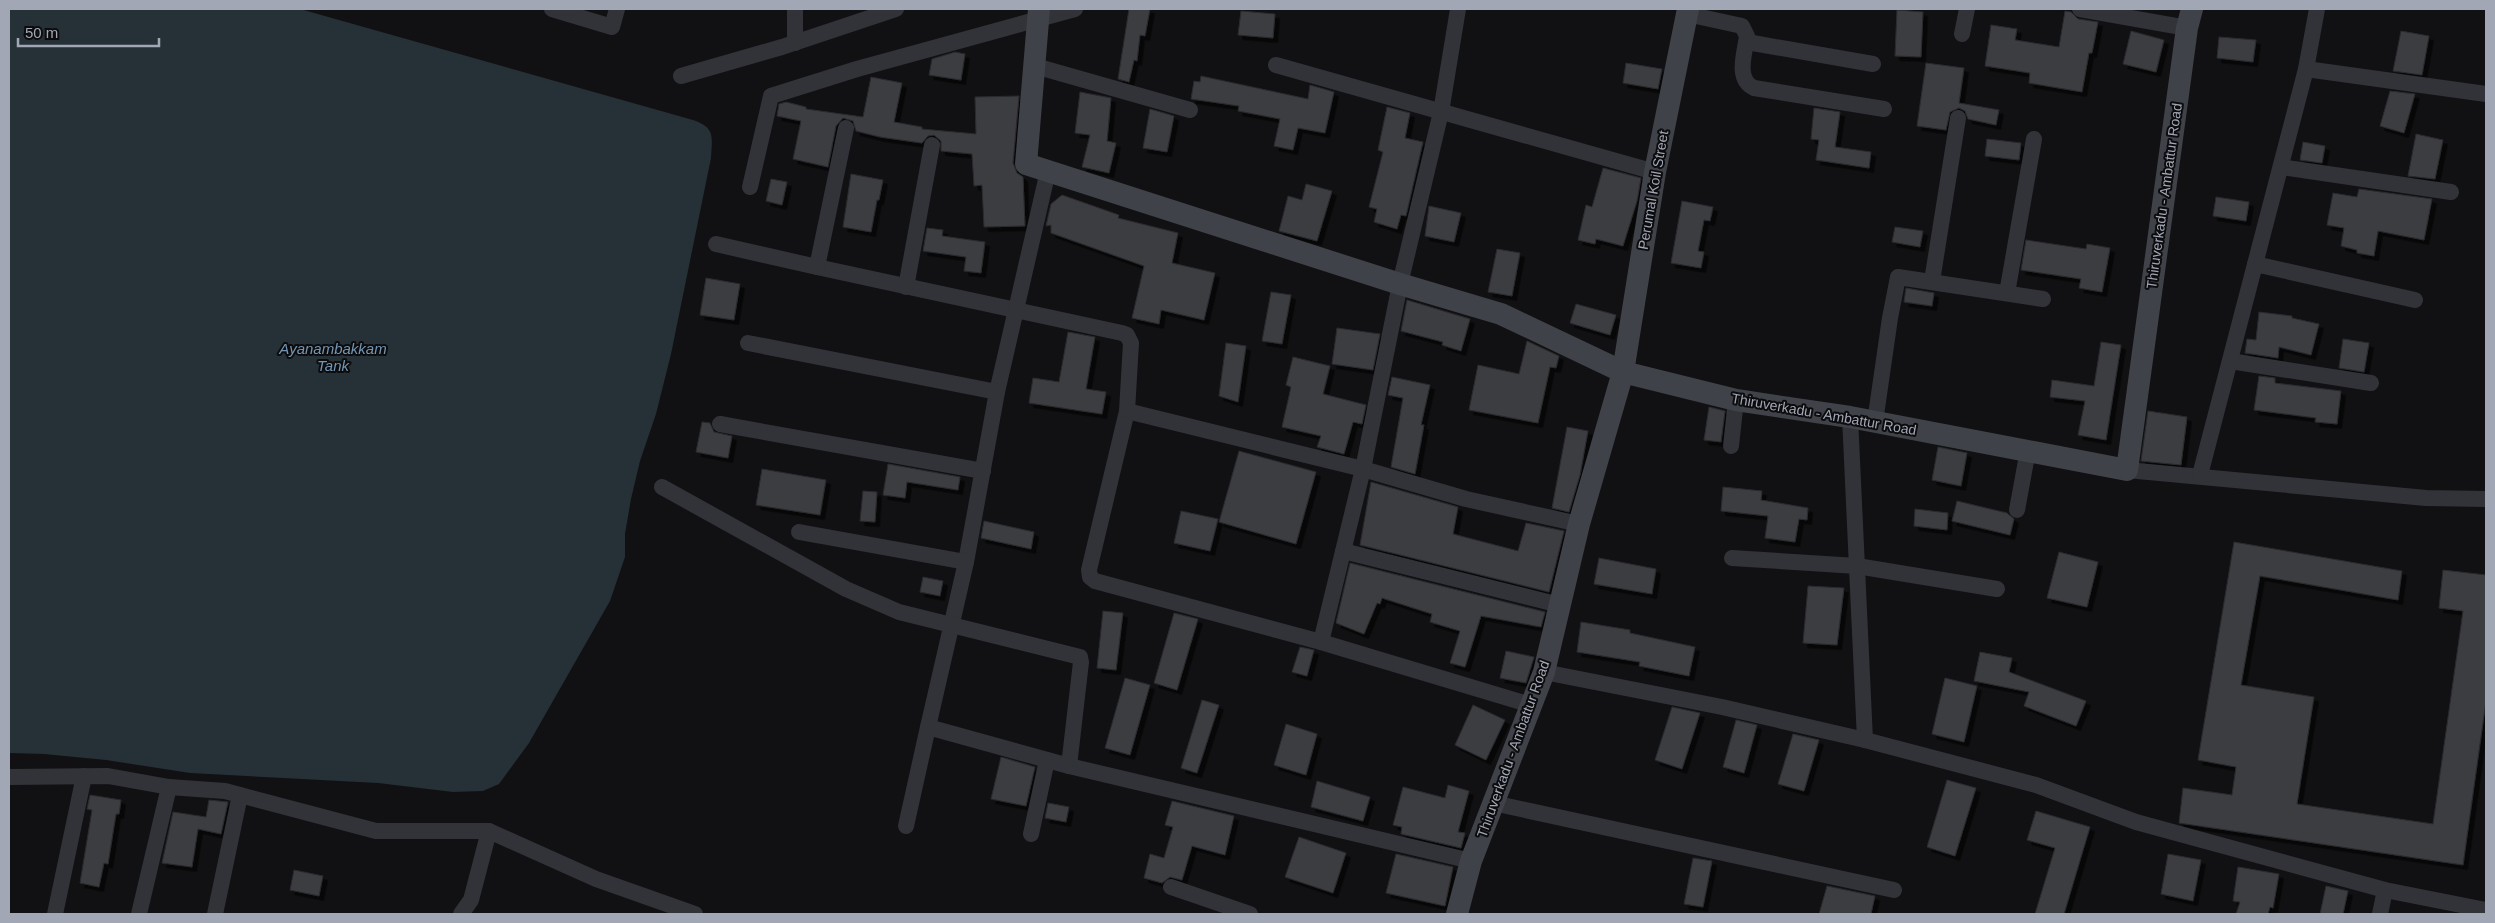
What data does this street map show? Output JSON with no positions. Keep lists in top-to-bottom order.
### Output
{
  "streets": {
    "main road": ["Perumal Koil Street", "Thiruverkadu - Ambattur Road"]
  },
  "crossings": [
    ["Perumal Koil Street", "Thiruverkadu - Ambattur Road"]
  ],
  "water": ["Ayanambakkam Tank"],
  "scale_bar": "50 m"
}
